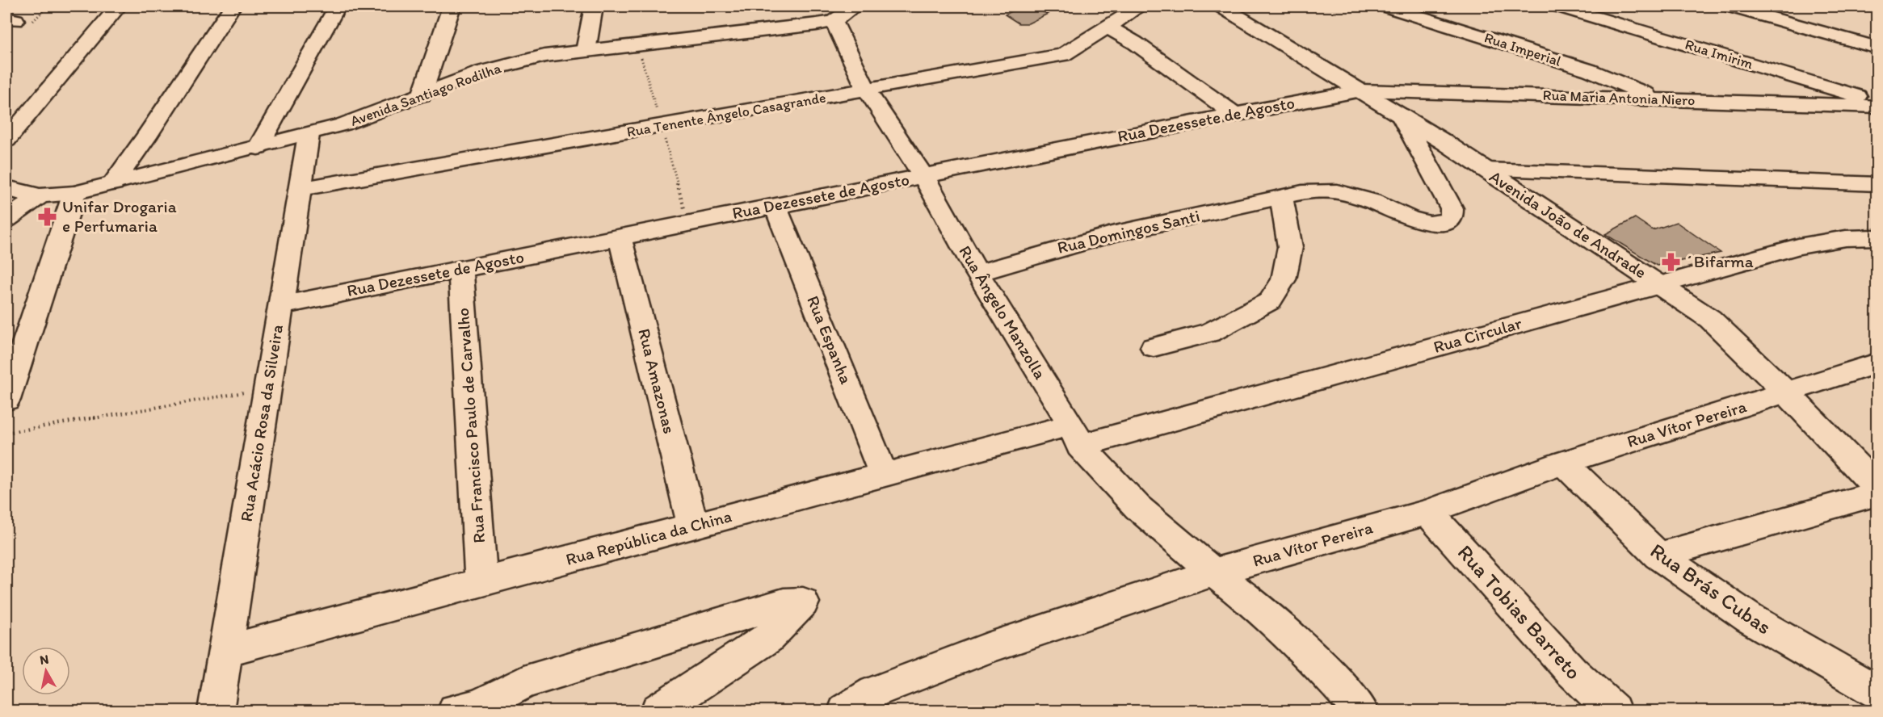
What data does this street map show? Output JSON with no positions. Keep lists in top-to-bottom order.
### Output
{
  "streets": {
    "street": [
      "Rua Imperial",
      "Rua Imirim",
      "Avenida Santiago Rodilha",
      "Rua Maria Antonia Niero",
      "Rua Tenente Ângelo Casagrande",
      "Rua Dezessete de Agosto",
      "Avenida João de Andrade",
      "Rua Domingos Santi",
      "Rua Ângelo Manzolla",
      "Rua Circular",
      "Rua Espanha",
      "Rua Amazonas",
      "Rua Acácio Rosa da Silveira",
      "Rua Vítor Pereira",
      "Rua Francisco Paulo de Carvalho",
      "Rua República da China",
      "Rua Brás Cubas",
      "Rua Tobias Barreto"
    ]
  },
  "crossings": [
    ["Rua Imperial", "Rua Maria Antonia Niero"],
    ["Avenida Santiago Rodilha", "Rua Ângelo Manzolla"],
    ["Avenida Santiago Rodilha", "Rua Acácio Rosa da Silveira"],
    ["Rua Maria Antonia Niero", "Rua Dezessete de Agosto"],
    ["Rua Maria Antonia Niero", "Avenida João de Andrade"],
    ["Rua Tenente Ângelo Casagrande", "Rua Ângelo Manzolla"],
    ["Rua Tenente Ângelo Casagrande", "Rua Acácio Rosa da Silveira"],
    ["Rua Dezessete de Agosto", "Avenida João de Andrade"],
    ["Rua Dezessete de Agosto", "Rua Ângelo Manzolla"],
    ["Rua Dezessete de Agosto", "Rua Espanha"],
    ["Rua Dezessete de Agosto", "Rua Amazonas"],
    ["Rua Dezessete de Agosto", "Rua Acácio Rosa da Silveira"],
    ["Rua Dezessete de Agosto", "Rua Francisco Paulo de Carvalho"],
    ["Avenida João de Andrade", "Rua Domingos Santi"],
    ["Avenida João de Andrade", "Rua Circular"],
    ["Avenida João de Andrade", "Rua Vítor Pereira"],
    ["Rua Domingos Santi", "Rua Ângelo Manzolla"],
    ["Rua Ângelo Manzolla", "Rua Circular"],
    ["Rua Ângelo Manzolla", "Rua Vítor Pereira"],
    ["Rua Ângelo Manzolla", "Rua República da China"],
    ["Rua Circular", "Rua República da China"],
    ["Rua Espanha", "Rua República da China"],
    ["Rua Amazonas", "Rua República da China"],
    ["Rua Acácio Rosa da Silveira", "Rua República da China"],
    ["Rua Vítor Pereira", "Rua Brás Cubas"],
    ["Rua Vítor Pereira", "Rua Tobias Barreto"],
    ["Rua Francisco Paulo de Carvalho", "Rua República da China"]
  ],
  "places": {
    "pharmacy": ["Unifar Drogaria e Perfumaria", "´Bifarma"]
  },
  "north": "top"
}
